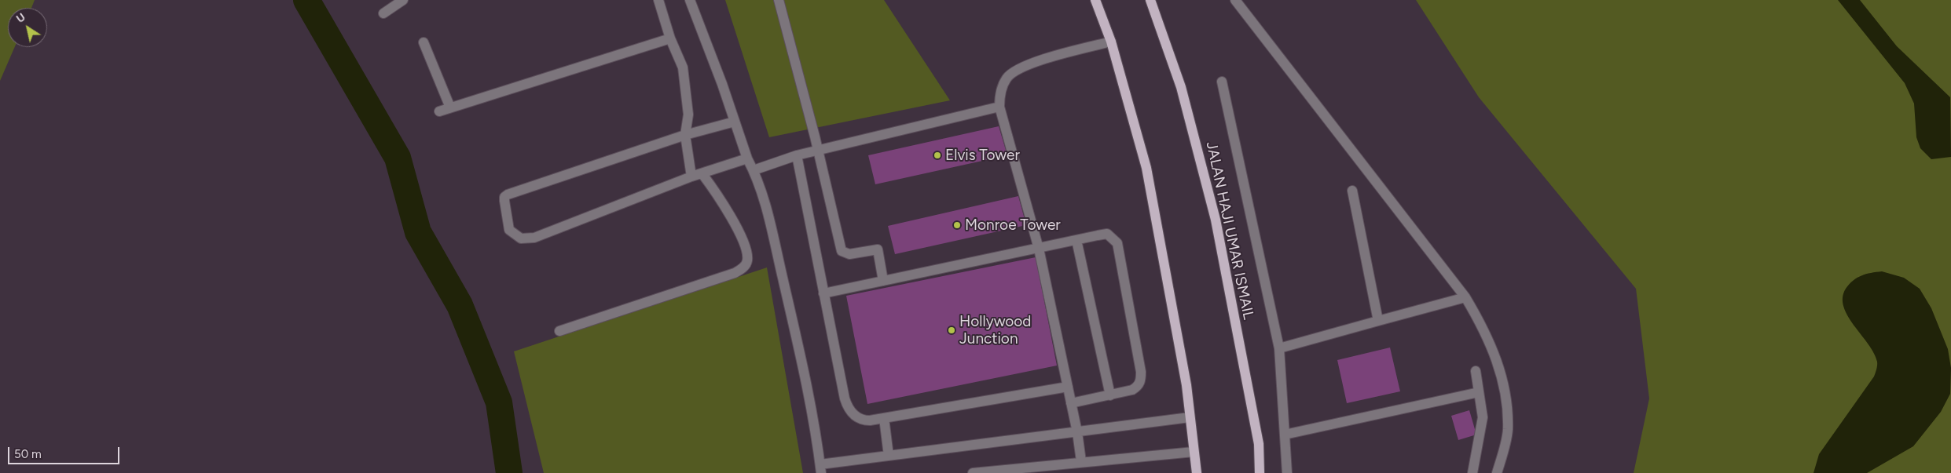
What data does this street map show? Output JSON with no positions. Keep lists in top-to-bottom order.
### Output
{
  "streets": {
    "main road": ["JALAN HAJI UMAR ISMAIL"]
  },
  "places": ["Elvis Tower", "Monroe Tower", "Hollywood Junction"],
  "scale_bar": "50 m",
  "north": "top left"
}
